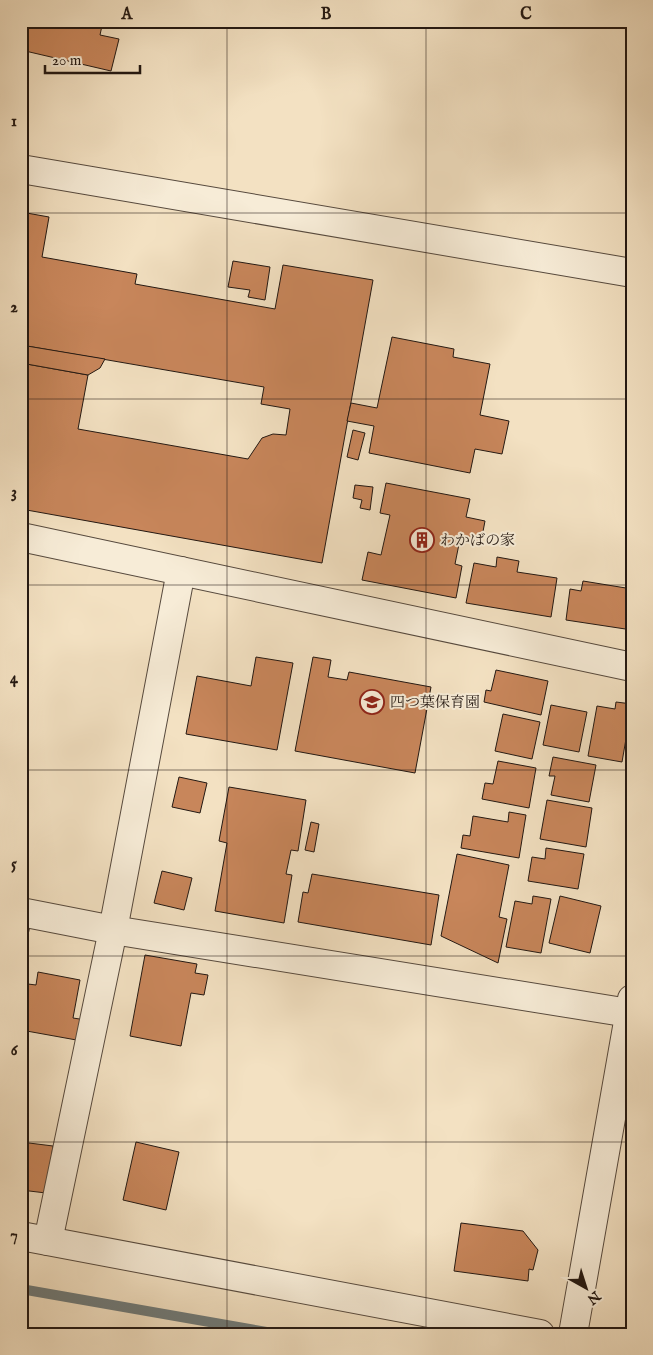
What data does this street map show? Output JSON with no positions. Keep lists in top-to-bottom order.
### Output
{
  "places": {
    "building": ["わかばの家"],
    "school or university": ["四つ葉保育園"]
  },
  "scale_bar": "20 m",
  "north": "bottom right",
  "grid": {
    "columns": ["A", "B", "C"],
    "rows": [
      "1",
      "2",
      "3",
      "4",
      "5",
      "6",
      "7"
    ]
  }
}
